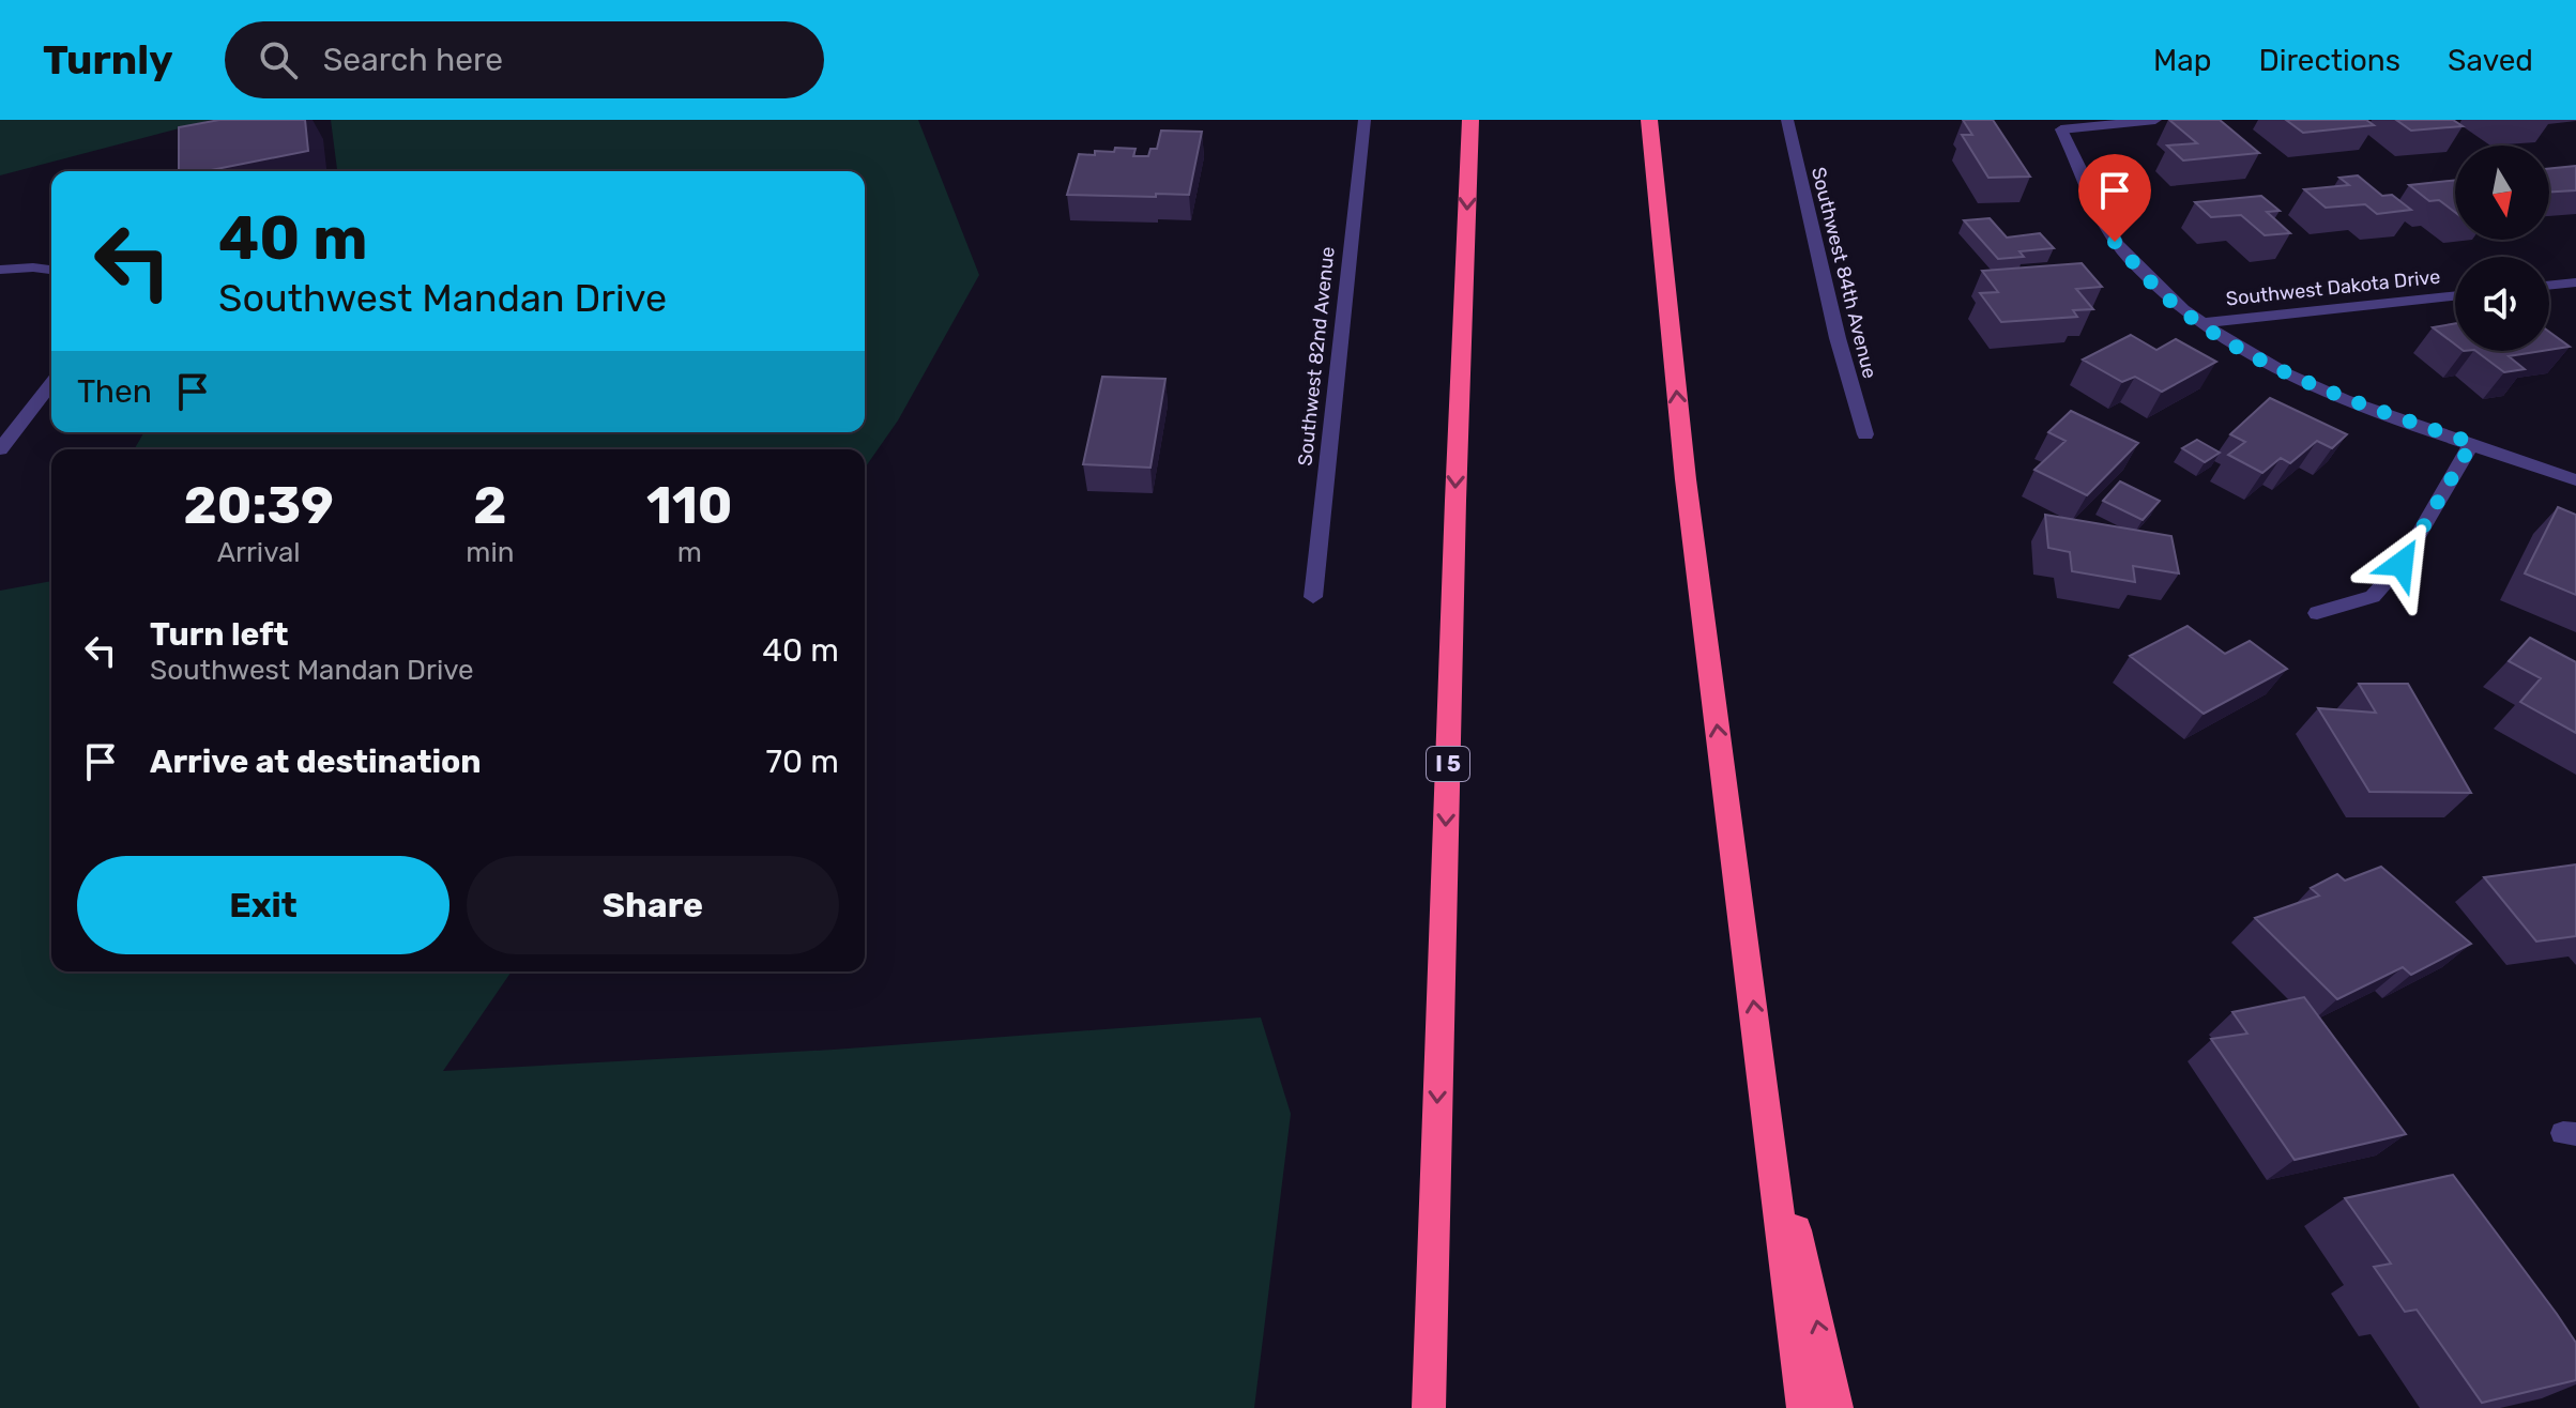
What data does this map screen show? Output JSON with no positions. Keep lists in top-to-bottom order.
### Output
{
  "streets": {
    "highway": ["I 5"],
    "street": ["Southwest 84th Avenue", "Southwest Dakota Drive", "Southwest 82nd Avenue"]
  },
  "north": "bottom",
  "page": {
    "header": "Turnly",
    "search": "Search here",
    "nav": ["Map", "Directions", "Saved"],
    "turn": ["40 m", "Southwest Mandan Drive"],
    "then": "Then",
    "eta": [
      "20:39",
      "Arrival",
      "2",
      "min",
      "110",
      "m"
    ],
    "list": [
      {
        "name": "Turn left",
        "note": "Southwest Mandan Drive",
        "value": "40 m"
      },
      {
        "name": "Arrive at destination",
        "value": "70 m"
      }
    ],
    "buttons": ["Exit", "Share"]
  }
}
